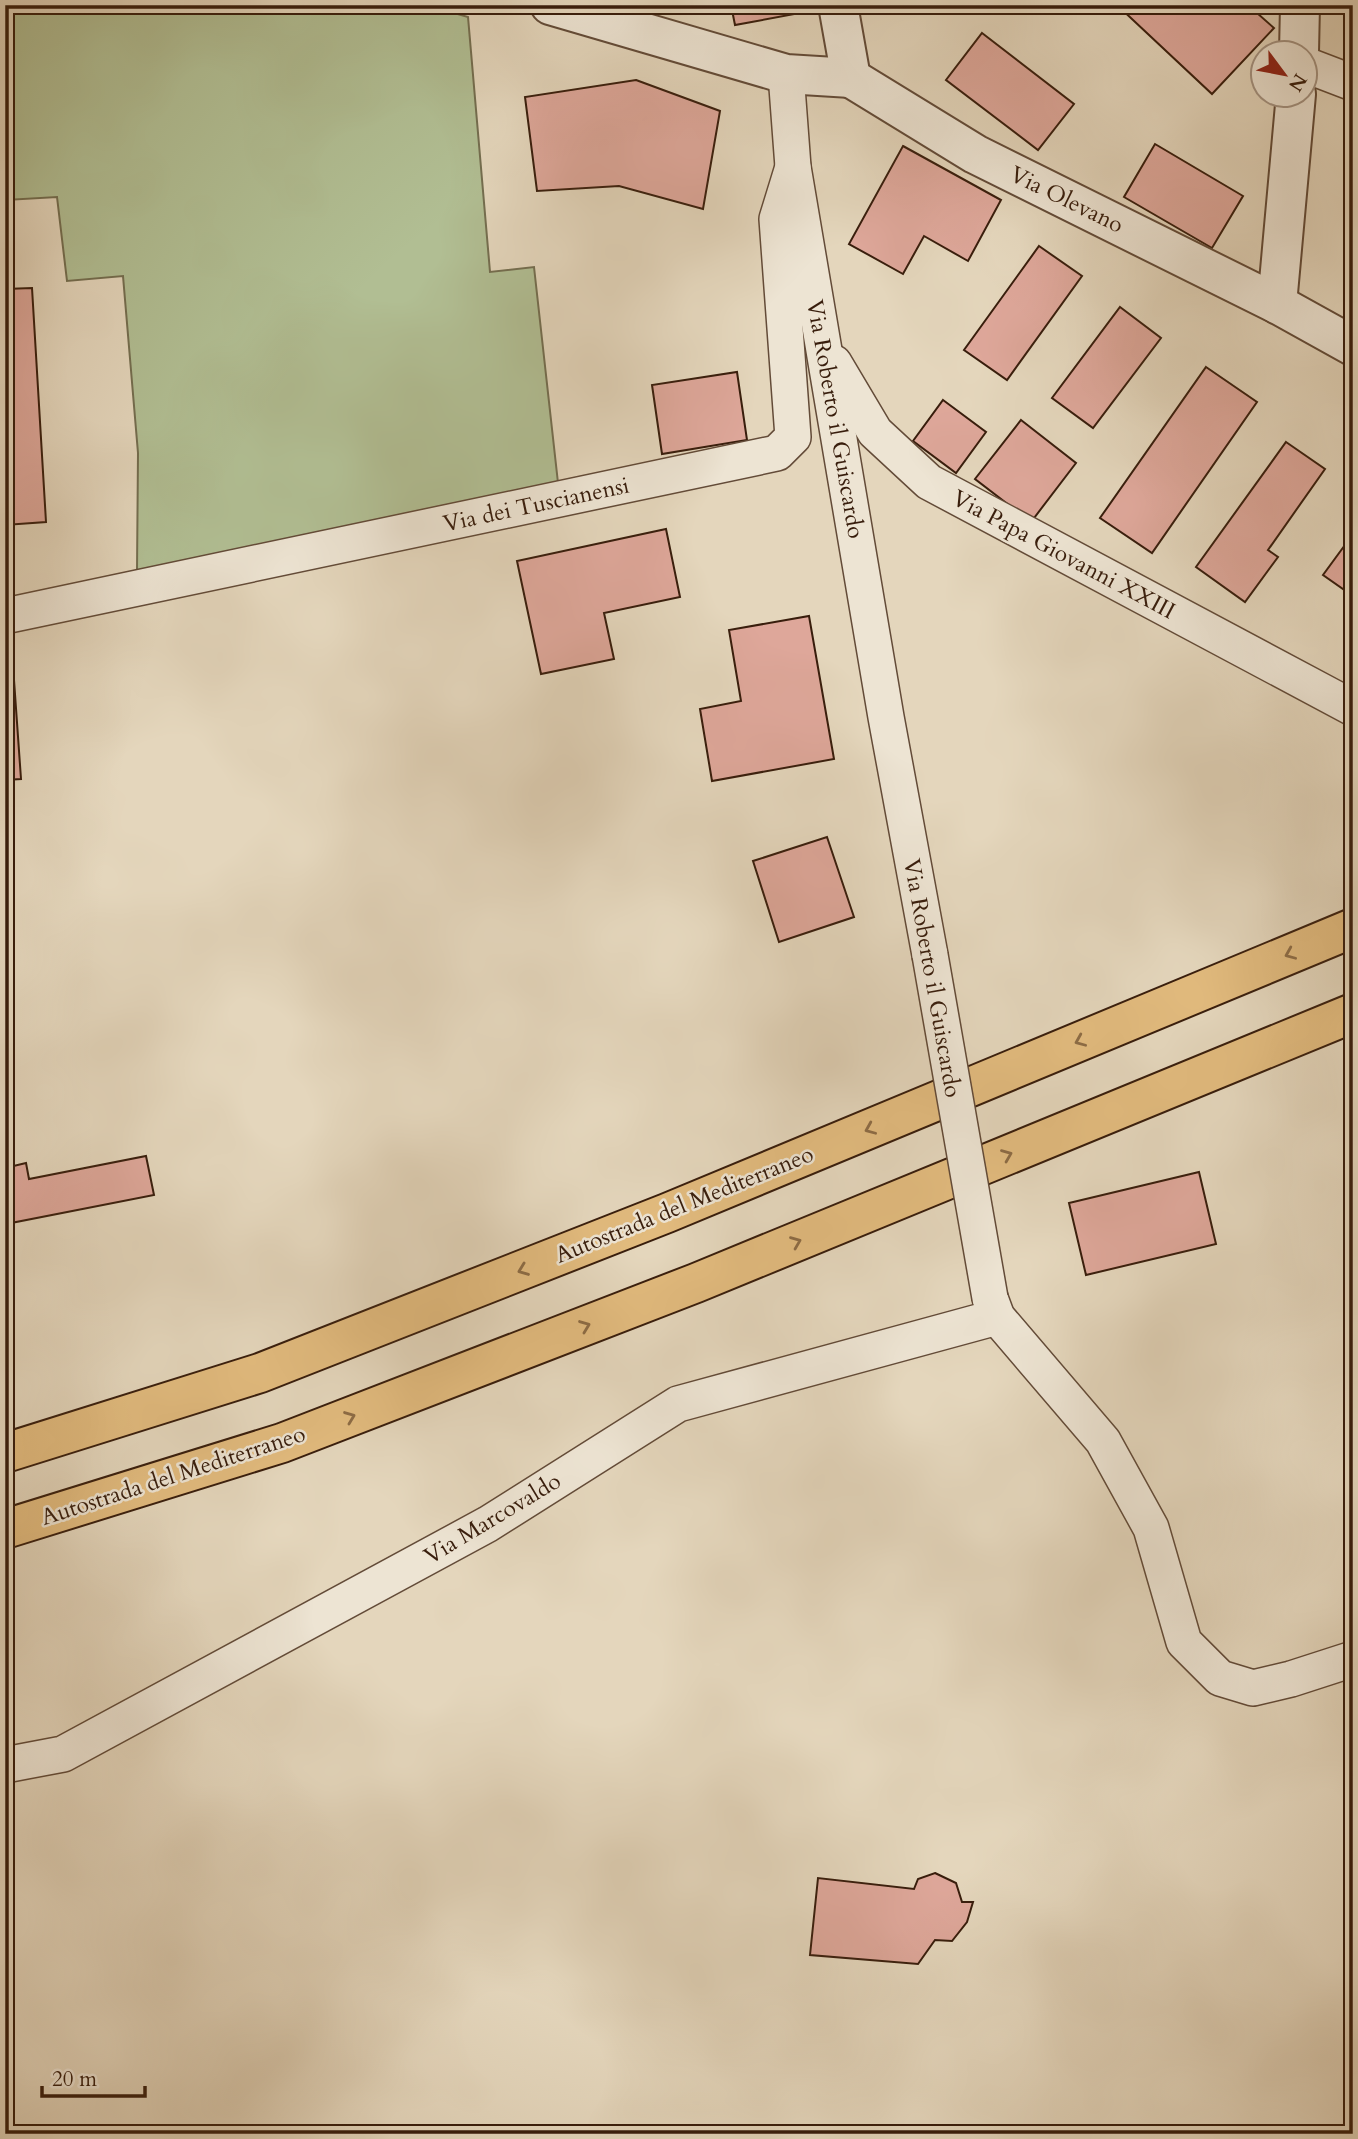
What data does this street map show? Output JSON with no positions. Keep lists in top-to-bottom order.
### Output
{
  "streets": {
    "highway": ["Autostrada del Mediterraneo"],
    "street": [
      "Via Olevano",
      "Via Roberto il Guiscardo",
      "Via dei Tuscianensi",
      "Via Papa Giovanni XXIII",
      "Via Marcovaldo"
    ]
  },
  "crossings": [
    ["Via Roberto il Guiscardo", "Via dei Tuscianensi"],
    ["Via Roberto il Guiscardo", "Via Papa Giovanni XXIII"],
    ["Via Roberto il Guiscardo", "Via Marcovaldo"]
  ],
  "scale_bar": "20 m",
  "north": "bottom right"
}
